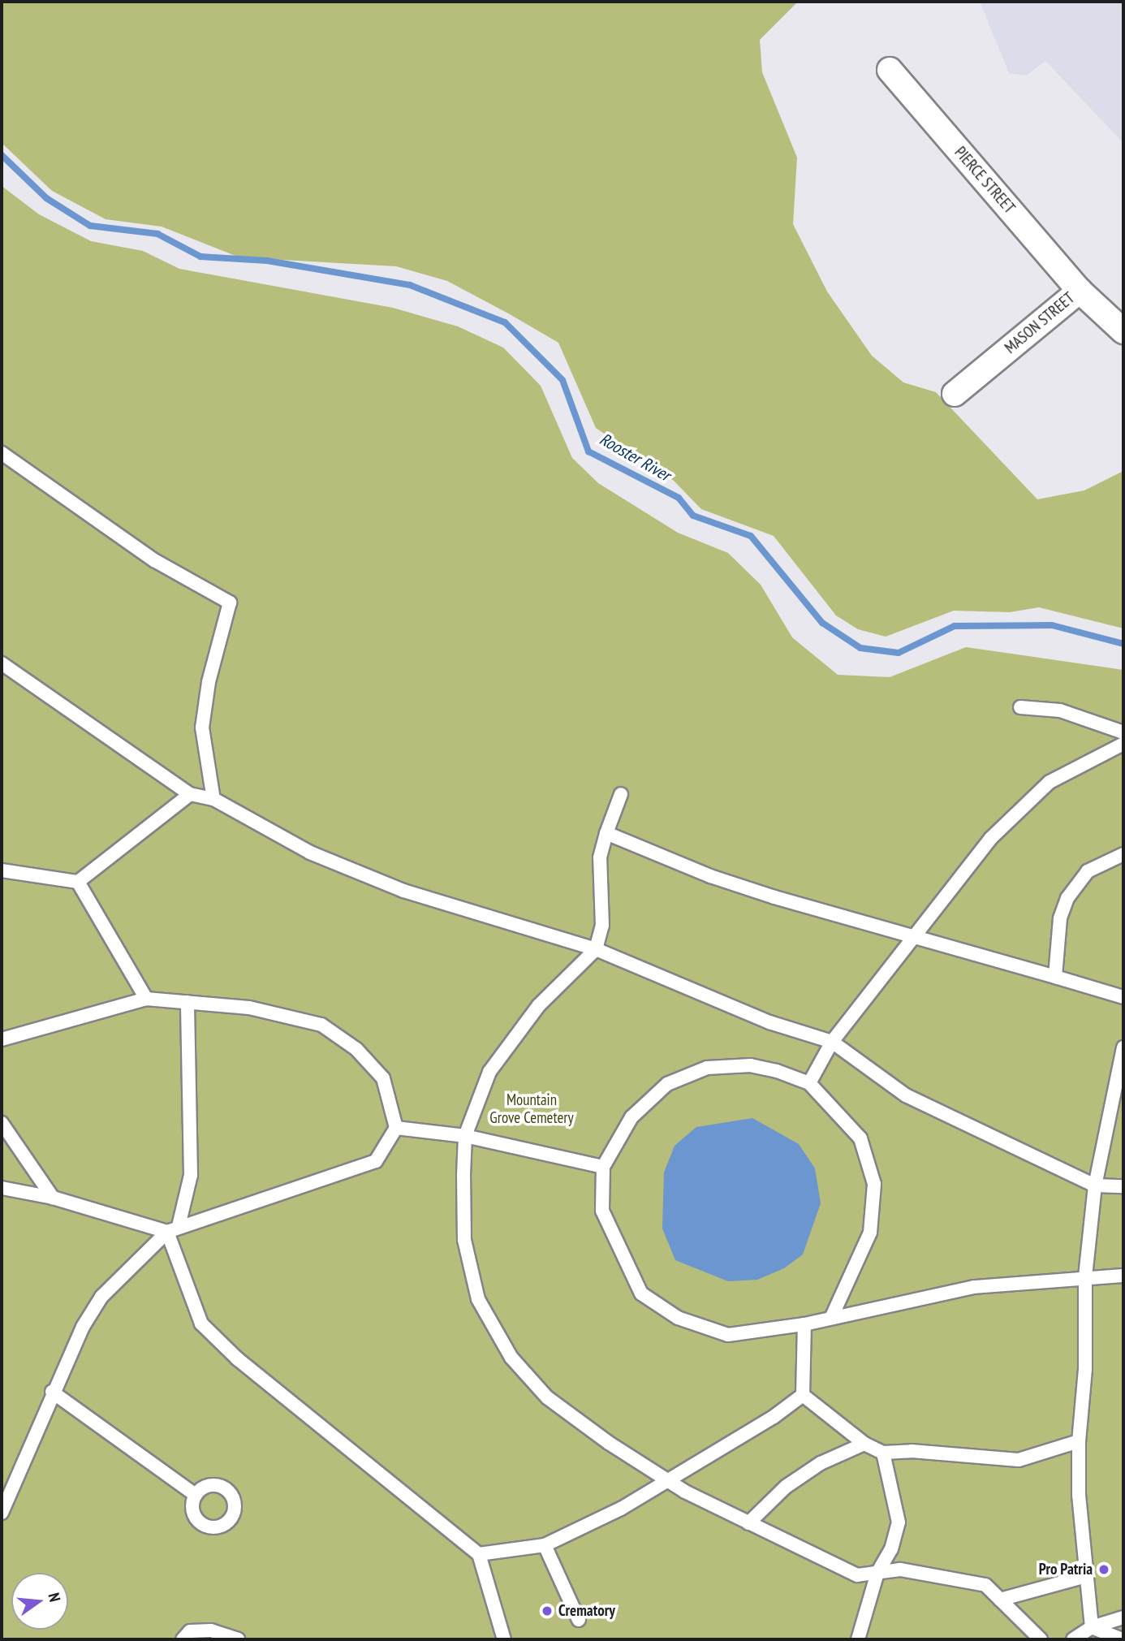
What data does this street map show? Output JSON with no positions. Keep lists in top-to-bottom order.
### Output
{
  "streets": {
    "street": ["PIERCE STREET", "MASON STREET"]
  },
  "crossings": [
    ["PIERCE STREET", "MASON STREET"]
  ],
  "water": ["Rooster River"],
  "parks": ["Mountain Grove Cemetery"],
  "places": ["Pro Patria", "Crematory"],
  "north": "right"
}
